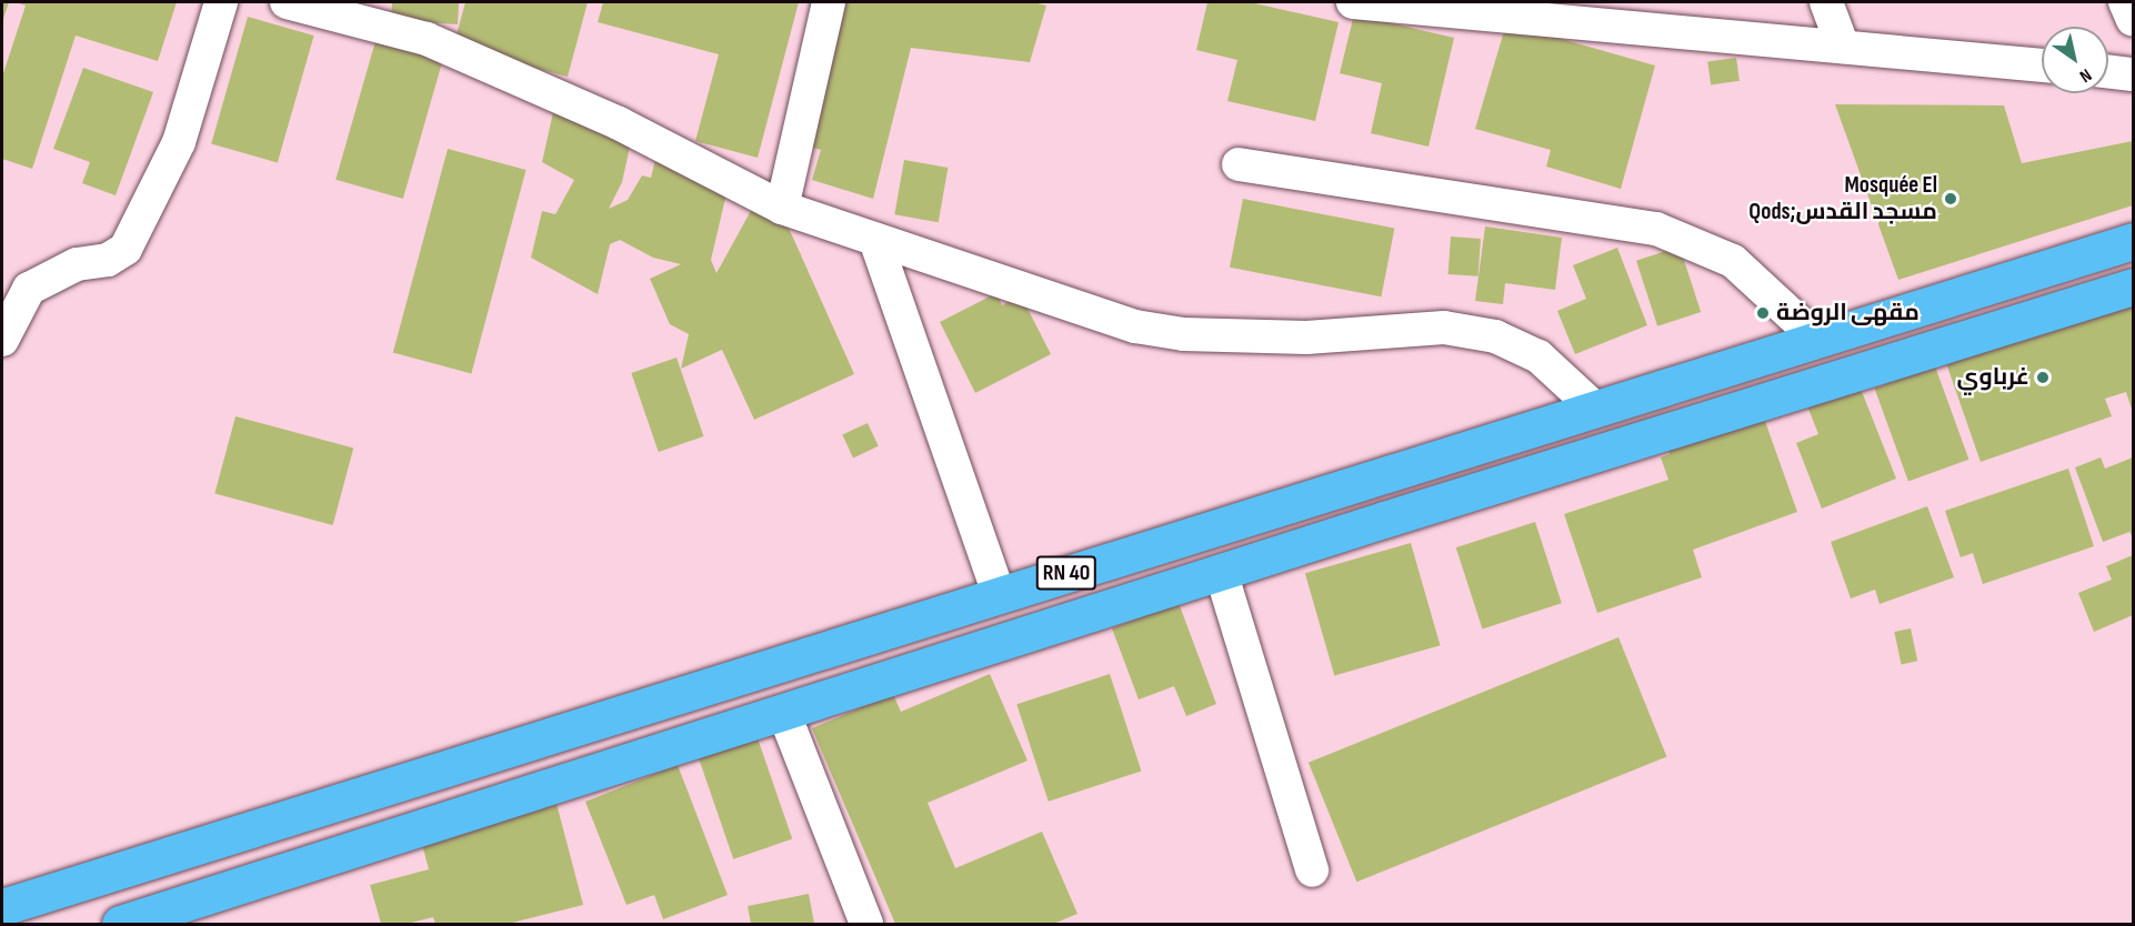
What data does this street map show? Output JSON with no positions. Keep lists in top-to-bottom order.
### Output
{
  "streets": {
    "highway": ["RN 40"]
  },
  "places": ["Mosquée El Qods;مسجد القدس", "مقهى الروضة", "غرباوي"],
  "north": "bottom right"
}
